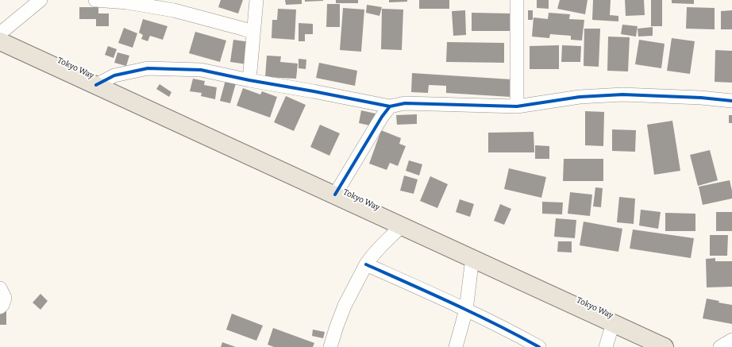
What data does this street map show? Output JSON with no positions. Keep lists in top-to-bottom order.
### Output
{
  "streets": {
    "main road": ["Tokyo Way"]
  }
}
